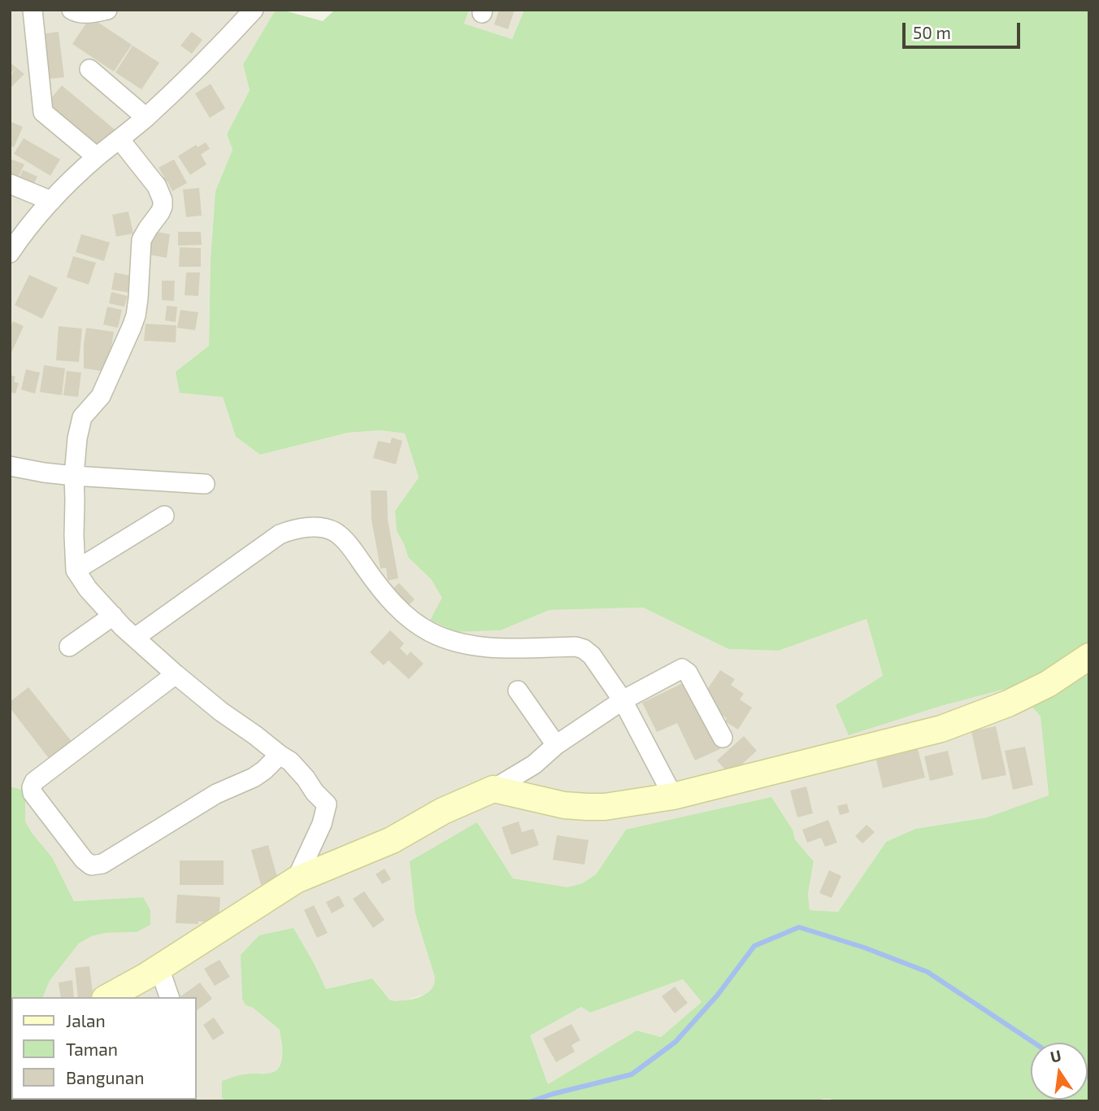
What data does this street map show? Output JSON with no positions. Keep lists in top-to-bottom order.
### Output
{
  "legend": ["Jalan", "Taman", "Bangunan"],
  "scale_bar": "50 m",
  "north": "top"
}
